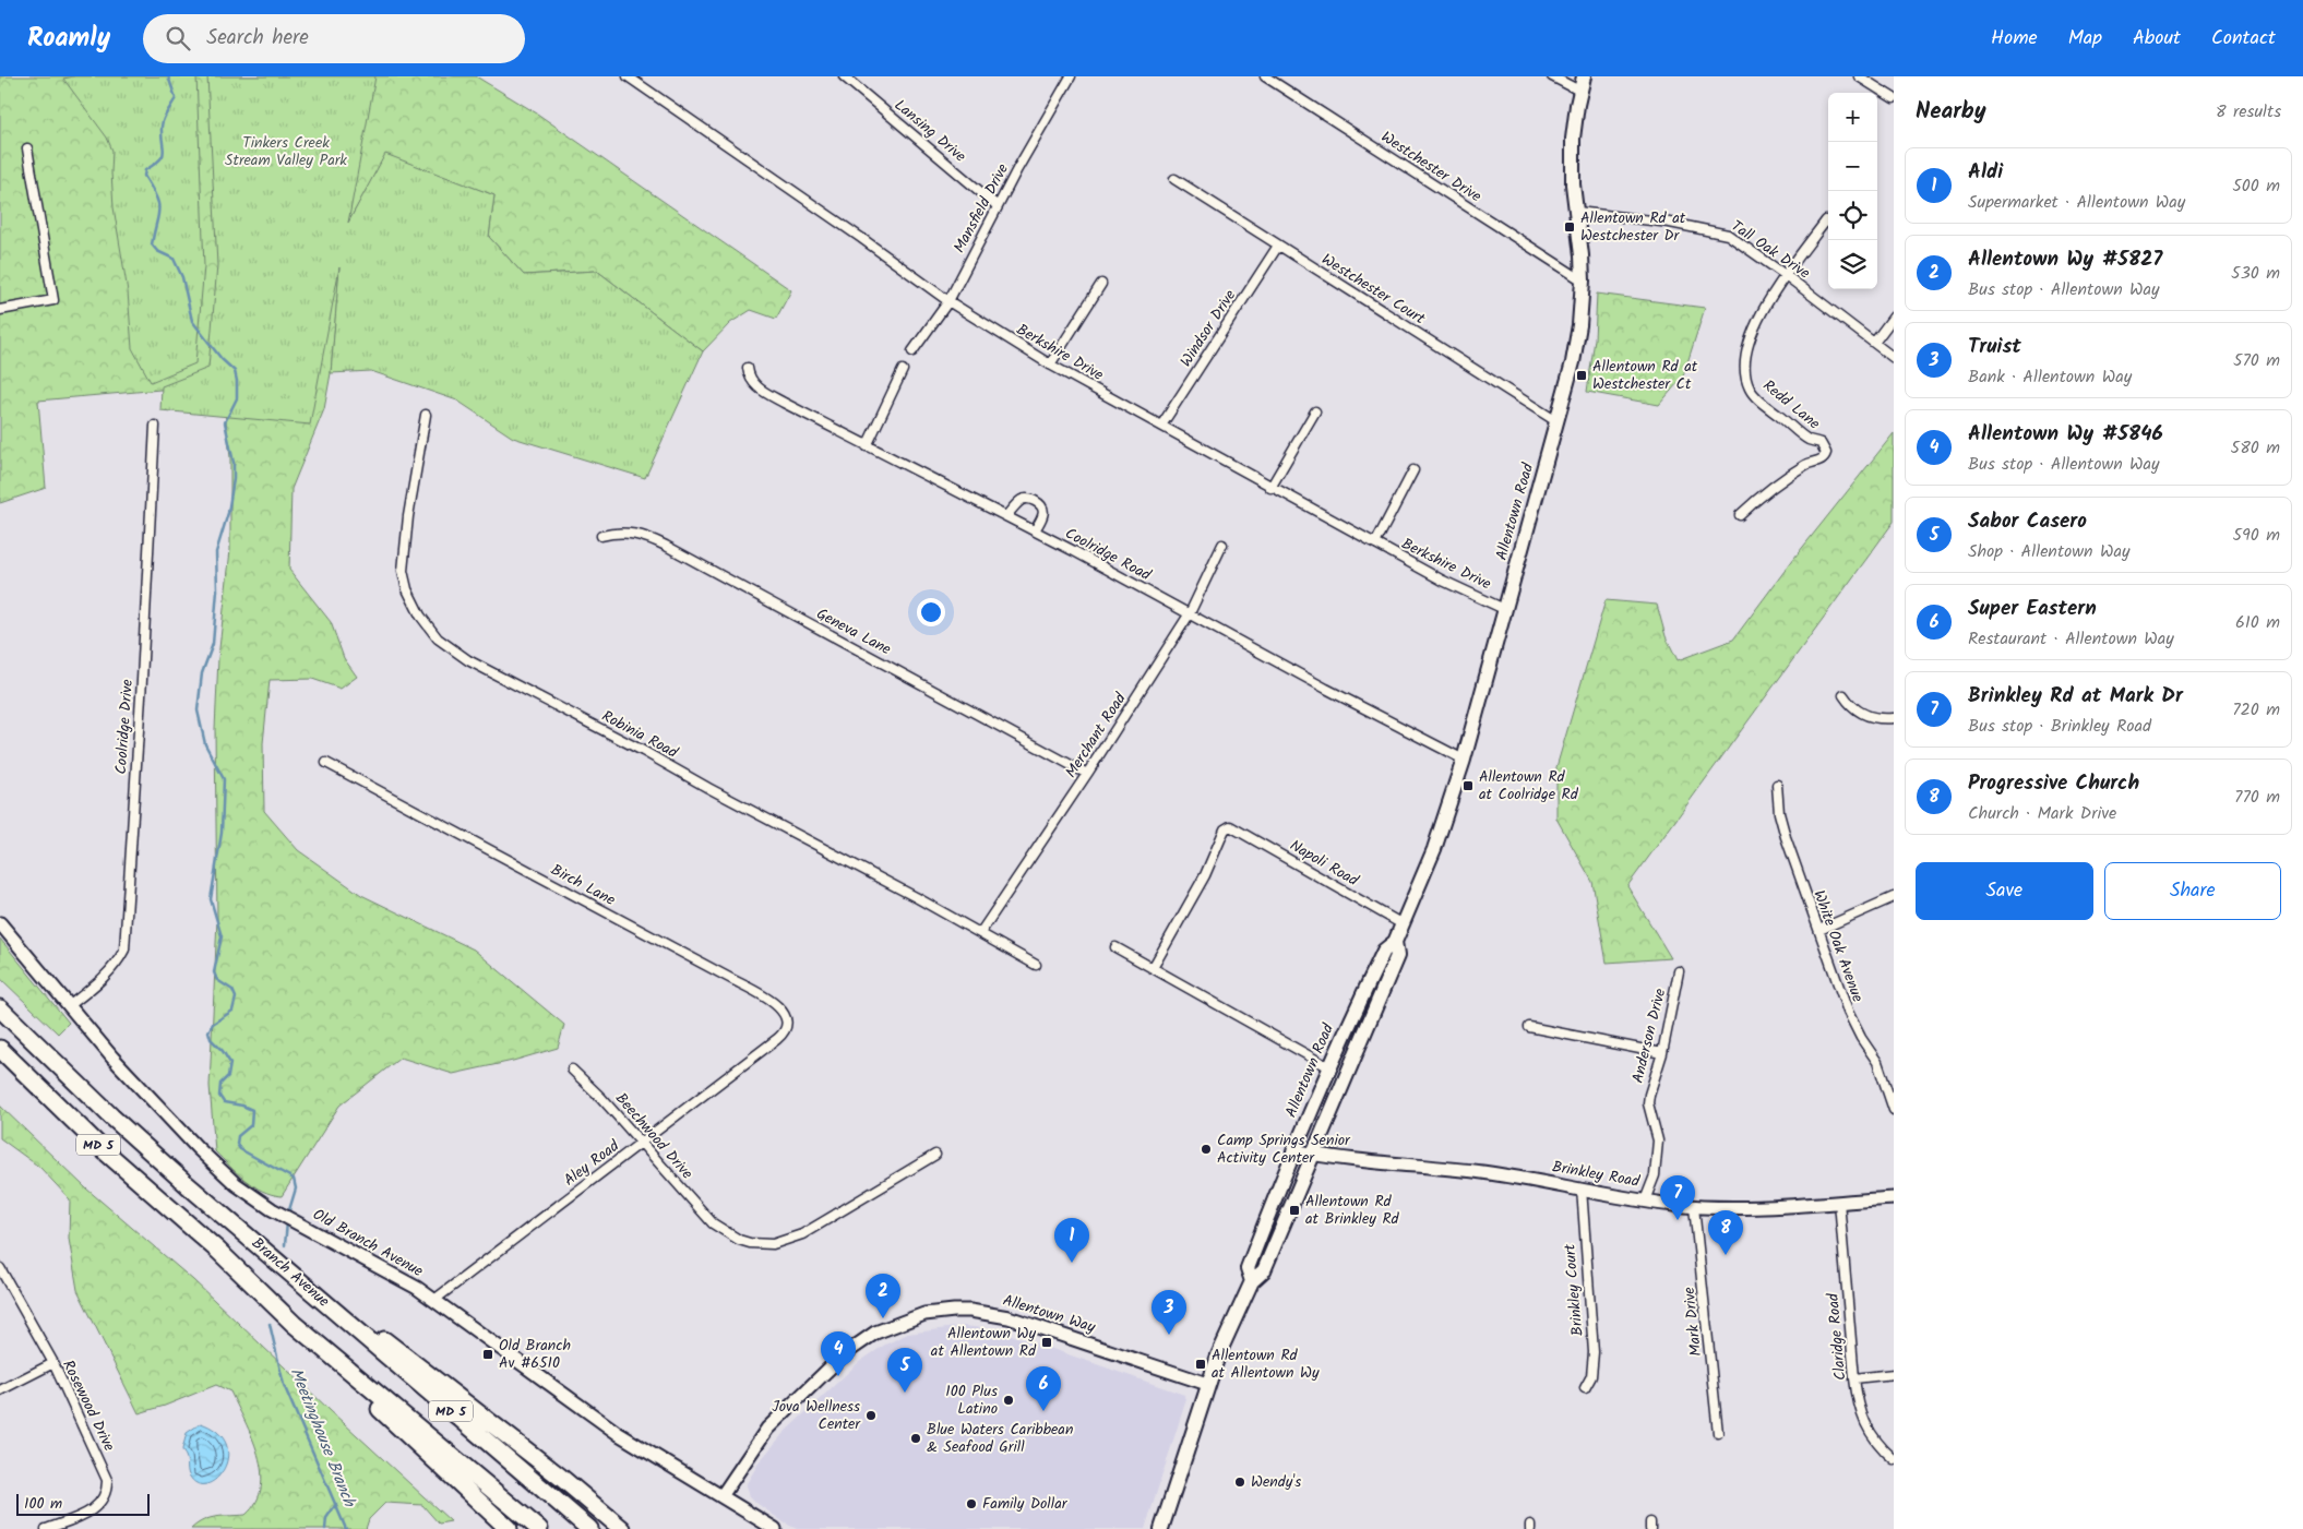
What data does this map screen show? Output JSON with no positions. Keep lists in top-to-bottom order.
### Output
{
  "streets": {
    "highway": ["MD 5", "Branch Avenue"],
    "main road": [
      "Allentown Road",
      "Brinkley Road",
      "Old Branch Avenue",
      "Allentown Way"
    ],
    "street": [
      "Lansing Drive",
      "Westchester Drive",
      "Mansfield Drive",
      "Tall Oak Drive",
      "Westchester Court",
      "Windsor Drive",
      "Berkshire Drive",
      "Redd Lane",
      "Coolridge Road",
      "Geneva Lane",
      "Coolridge Drive",
      "Robinia Road",
      "Merchant Road",
      "Napoli Road",
      "Birch Lane",
      "White Oak Avenue",
      "Anderson Drive",
      "Beechwood Drive",
      "Aley Road",
      "Brinkley Court",
      "Mark Drive",
      "Claridge Road",
      "Rosewood Drive"
    ]
  },
  "crossings": [
    ["Lansing Drive", "Mansfield Drive"],
    ["Westchester Drive", "Allentown Road"],
    ["Mansfield Drive", "Berkshire Drive"],
    ["Tall Oak Drive", "Redd Lane"],
    ["Tall Oak Drive", "Allentown Road"],
    ["Westchester Court", "Windsor Drive"],
    ["Westchester Court", "Allentown Road"],
    ["Windsor Drive", "Berkshire Drive"],
    ["Berkshire Drive", "Allentown Road"],
    ["Allentown Road", "Coolridge Road"],
    ["Allentown Road", "Napoli Road"],
    ["Allentown Road", "Brinkley Road"],
    ["Allentown Road", "Allentown Way"],
    ["Coolridge Road", "Merchant Road"],
    ["Geneva Lane", "Merchant Road"],
    ["Coolridge Drive", "Old Branch Avenue"],
    ["Robinia Road", "Merchant Road"],
    ["Birch Lane", "Aley Road"],
    ["Anderson Drive", "Brinkley Road"],
    ["Beechwood Drive", "Aley Road"],
    ["Aley Road", "Old Branch Avenue"],
    ["Brinkley Road", "Brinkley Court"],
    ["Brinkley Road", "Mark Drive"],
    ["Brinkley Road", "Claridge Road"],
    ["Old Branch Avenue", "Allentown Way"]
  ],
  "water": ["Meetinghouse Branch"],
  "parks": ["Tinkers Creek Stream Valley Park"],
  "places": {
    "transit": [
      "Allentown Rd at Westchester Dr",
      "Allentown Rd at Westchester Ct",
      "Allentown Rd at Coolridge Rd",
      "Allentown Rd at Brinkley Rd",
      "Allentown Wy at Allentown Rd",
      "Old Branch Av #6510",
      "Allentown Rd at Allentown Wy"
    ],
    "other": [
      "Camp Springs Senior Activity Center",
      "100 Plus Latino",
      "Jova Wellness Center",
      "Blue Waters Caribbean & Seafood Grill",
      "Wendy's",
      "Family Dollar"
    ]
  },
  "scale_bar": "100 m",
  "page": {
    "header": "Roamly",
    "search": "Search here",
    "nav": [
      "Home",
      "Map",
      "About",
      "Contact"
    ],
    "heading": ["Nearby", "8 results"],
    "map_buttons": ["+", "−"],
    "list": [
      {
        "mark": "1",
        "name": "Aldi",
        "note": "Supermarket · Allentown Way",
        "value": "500 m"
      },
      {
        "mark": "2",
        "name": "Allentown Wy #5827",
        "note": "Bus stop · Allentown Way",
        "value": "530 m"
      },
      {
        "mark": "3",
        "name": "Truist",
        "note": "Bank · Allentown Way",
        "value": "570 m"
      },
      {
        "mark": "4",
        "name": "Allentown Wy #5846",
        "note": "Bus stop · Allentown Way",
        "value": "580 m"
      },
      {
        "mark": "5",
        "name": "Sabor Casero",
        "note": "Shop · Allentown Way",
        "value": "590 m"
      },
      {
        "mark": "6",
        "name": "Super Eastern",
        "note": "Restaurant · Allentown Way",
        "value": "610 m"
      },
      {
        "mark": "7",
        "name": "Brinkley Rd at Mark Dr",
        "note": "Bus stop · Brinkley Road",
        "value": "720 m"
      },
      {
        "mark": "8",
        "name": "Progressive Church",
        "note": "Church · Mark Drive",
        "value": "770 m"
      }
    ],
    "buttons": ["Save", "Share"],
    "pins": [
      "7",
      "8",
      "1",
      "2",
      "3",
      "4",
      "5",
      "6"
    ],
    "scale": "100 m"
  }
}
